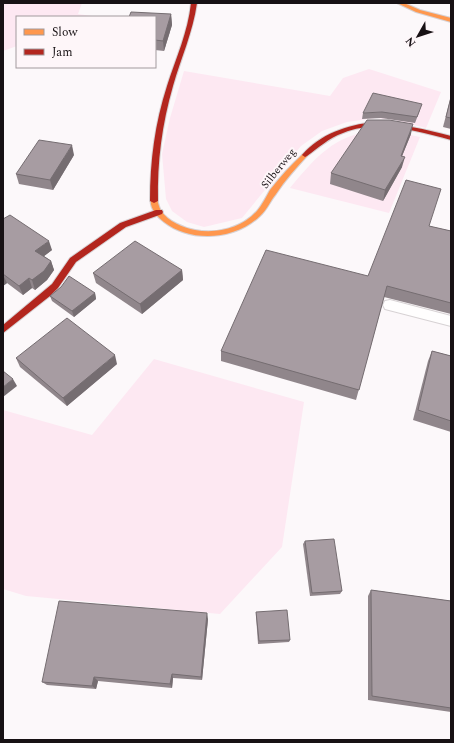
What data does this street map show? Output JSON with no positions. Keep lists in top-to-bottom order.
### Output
{
  "streets": {
    "street": ["Silberweg"]
  },
  "legend": ["Slow", "Jam"],
  "north": "bottom left"
}
